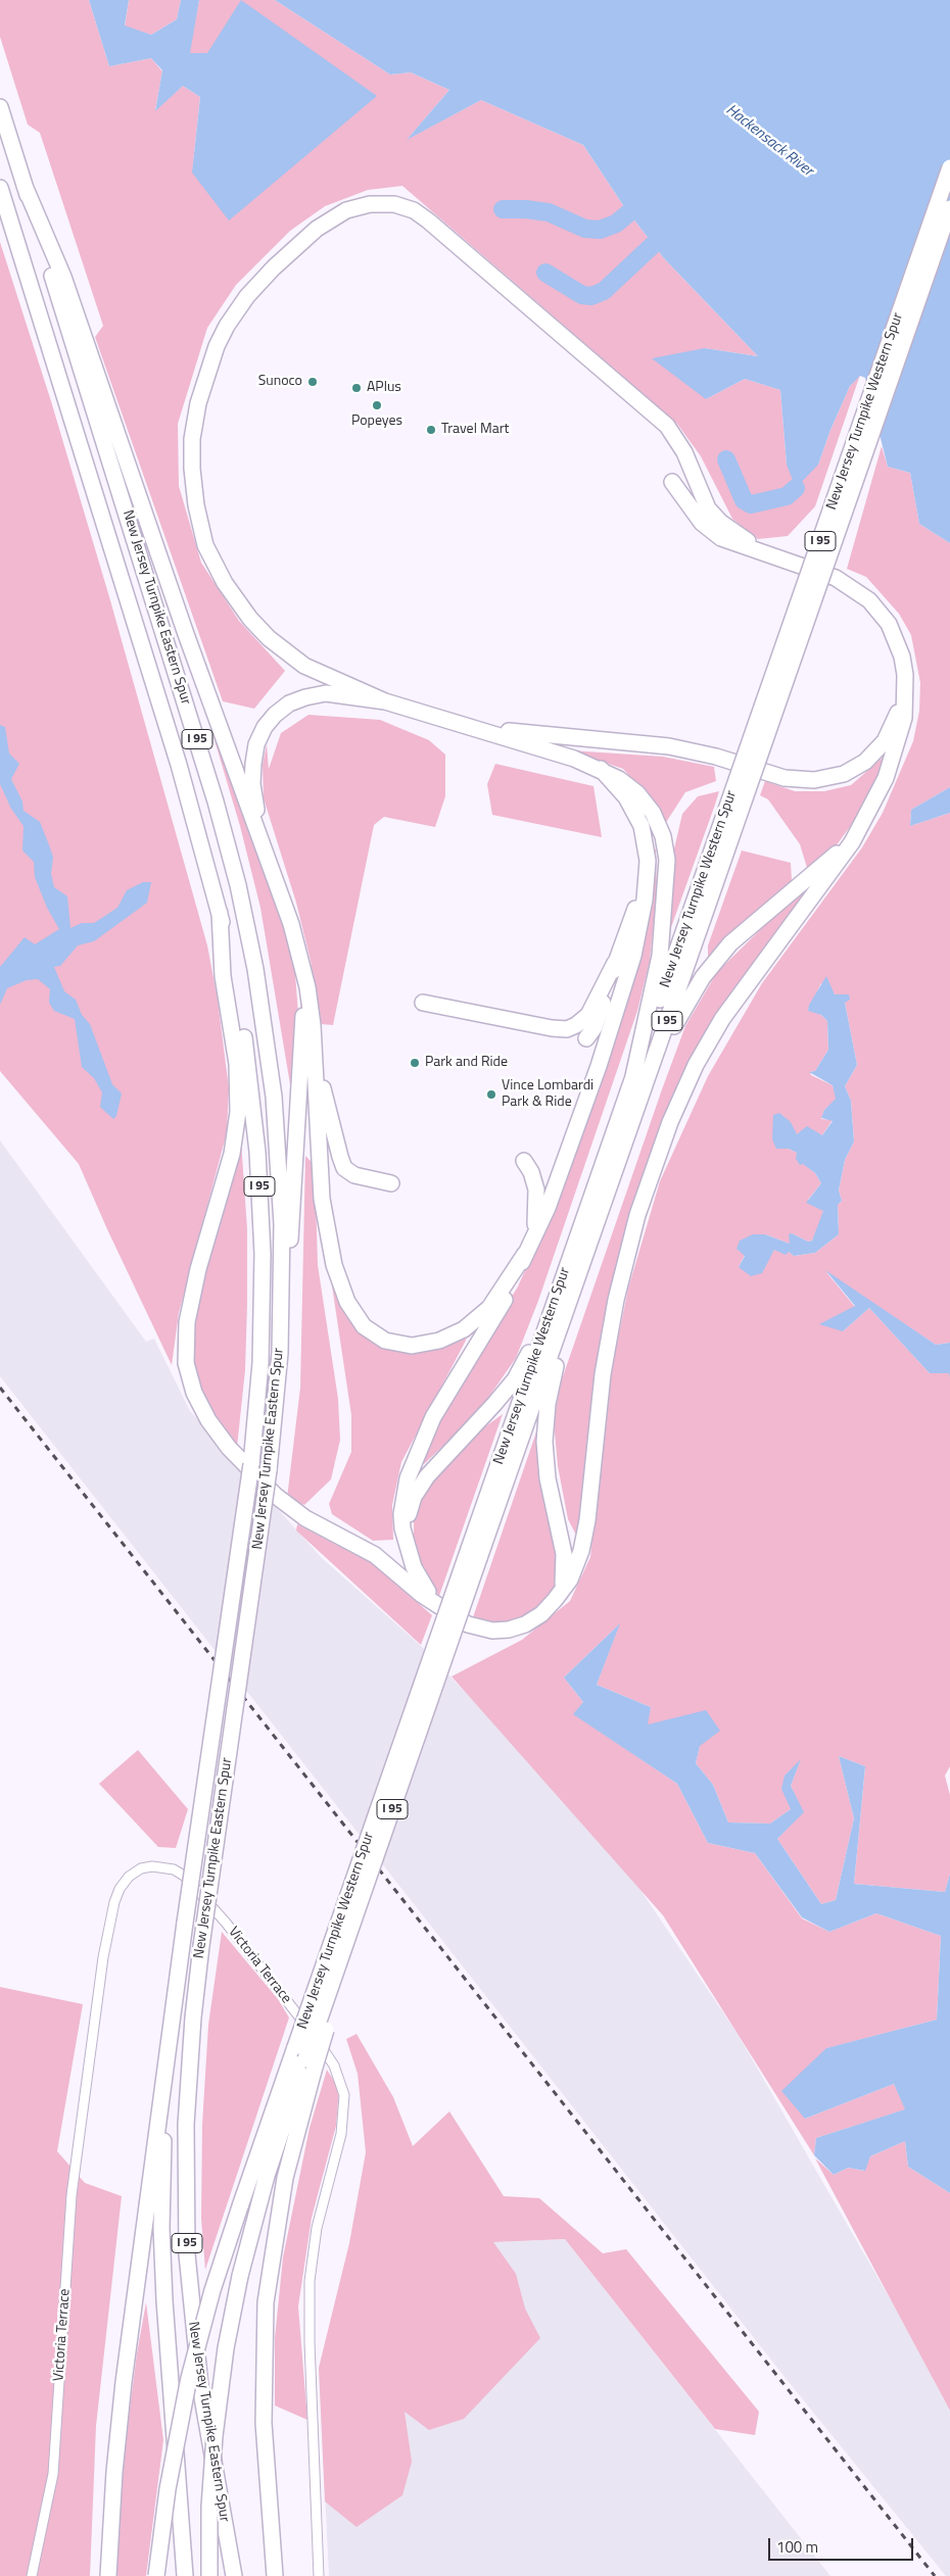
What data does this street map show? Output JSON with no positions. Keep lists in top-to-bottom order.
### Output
{
  "streets": {
    "highway": ["New Jersey Turnpike Western Spur", "I 95", "New Jersey Turnpike Eastern Spur"],
    "street": ["Victoria Terrace"]
  },
  "water": ["Hackensack River"],
  "places": [
    "Sunoco",
    "APlus",
    "Popeyes",
    "Travel Mart",
    "Park and Ride",
    "Vince Lombardi Park & Ride"
  ],
  "scale_bar": "100 m"
}
